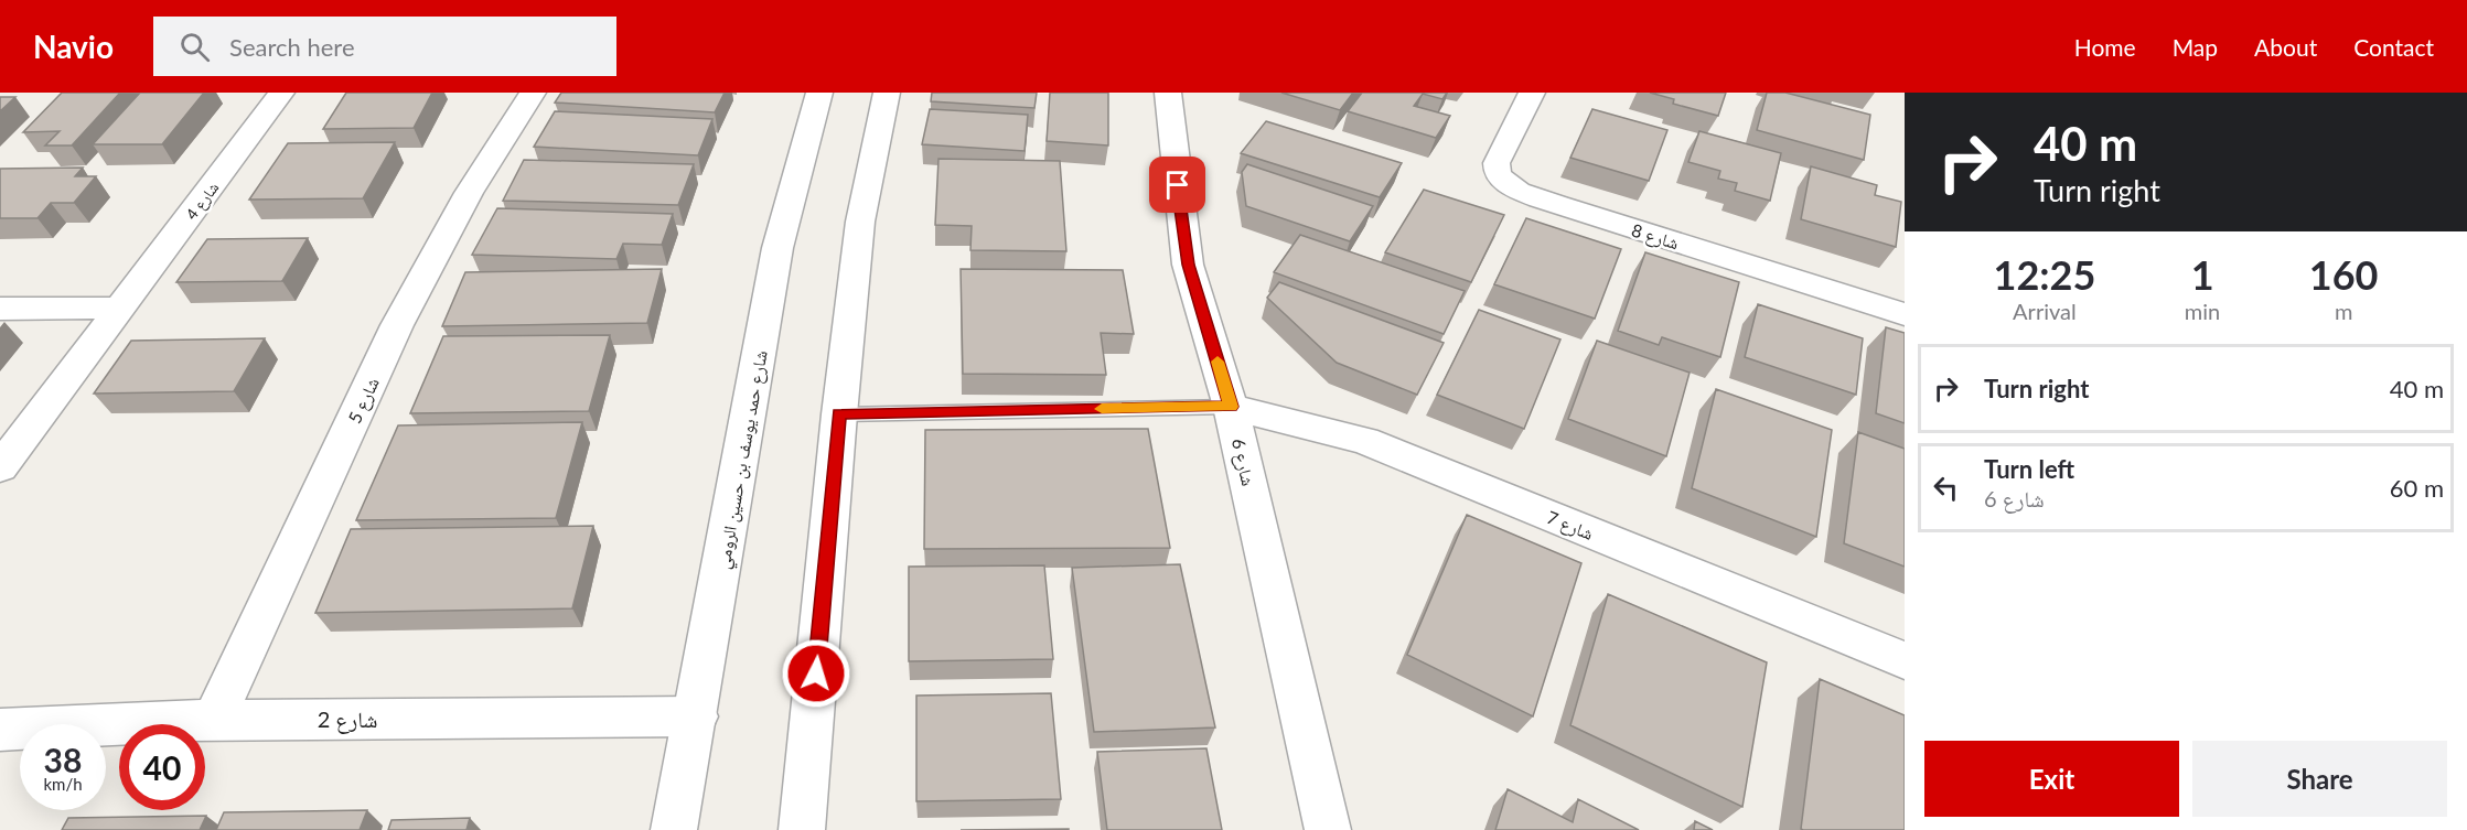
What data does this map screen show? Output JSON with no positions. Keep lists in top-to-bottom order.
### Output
{
  "streets": {
    "street": [
      "شارع 4",
      "شارع 8",
      "شارع 5",
      "شارع حمد يوسف بن حسين الرومي",
      "شارع 6",
      "شارع 7",
      "شارع 2"
    ]
  },
  "crossings": [
    ["شارع 5", "شارع 2"],
    ["شارع حمد يوسف بن حسين الرومي", "شارع 2"],
    ["شارع 6", "شارع 7"]
  ],
  "page": {
    "header": "Navio",
    "search": "Search here",
    "nav": [
      "Home",
      "Map",
      "About",
      "Contact"
    ],
    "turn": ["40 m", "Turn right"],
    "eta": [
      "12:25",
      "Arrival",
      "1",
      "min",
      "160",
      "m"
    ],
    "list": [
      {
        "name": "Turn right",
        "value": "40 m"
      },
      {
        "name": "Turn left",
        "note": "شارع 6",
        "value": "60 m"
      }
    ],
    "speed": "38 km/h",
    "limit": "40",
    "buttons": ["Exit", "Share"]
  }
}
